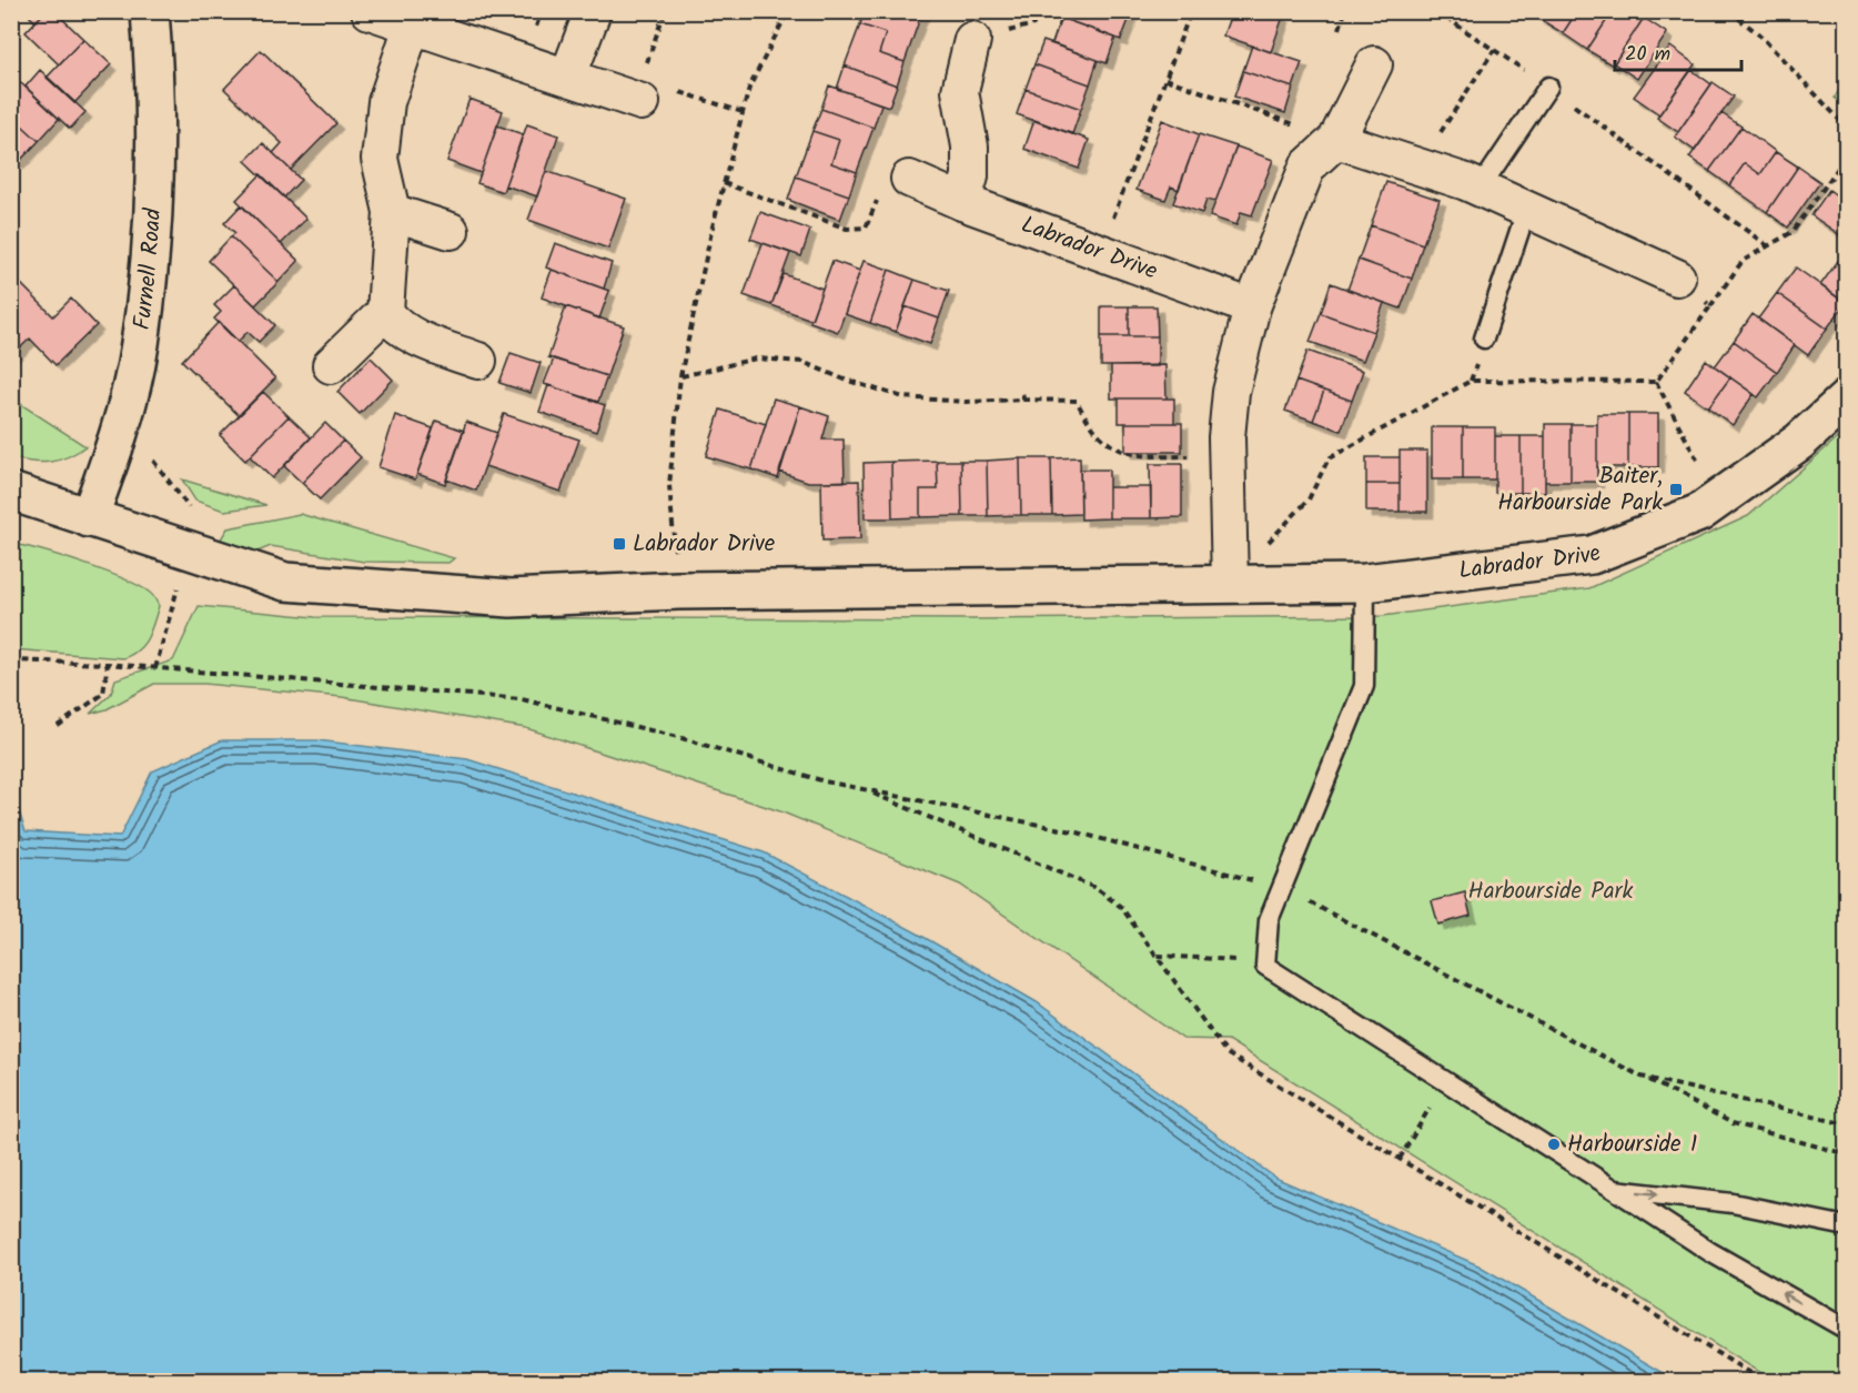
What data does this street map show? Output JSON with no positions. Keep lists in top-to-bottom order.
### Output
{
  "streets": {
    "street": ["Labrador Drive", "Furnell Road"]
  },
  "crossings": [
    ["Labrador Drive", "Furnell Road"]
  ],
  "parks": ["Harbourside Park"],
  "places": {
    "transit": ["Baiter, Harbourside Park", "Labrador Drive"],
    "other": ["Harbourside 1"]
  },
  "scale_bar": "20 m"
}
